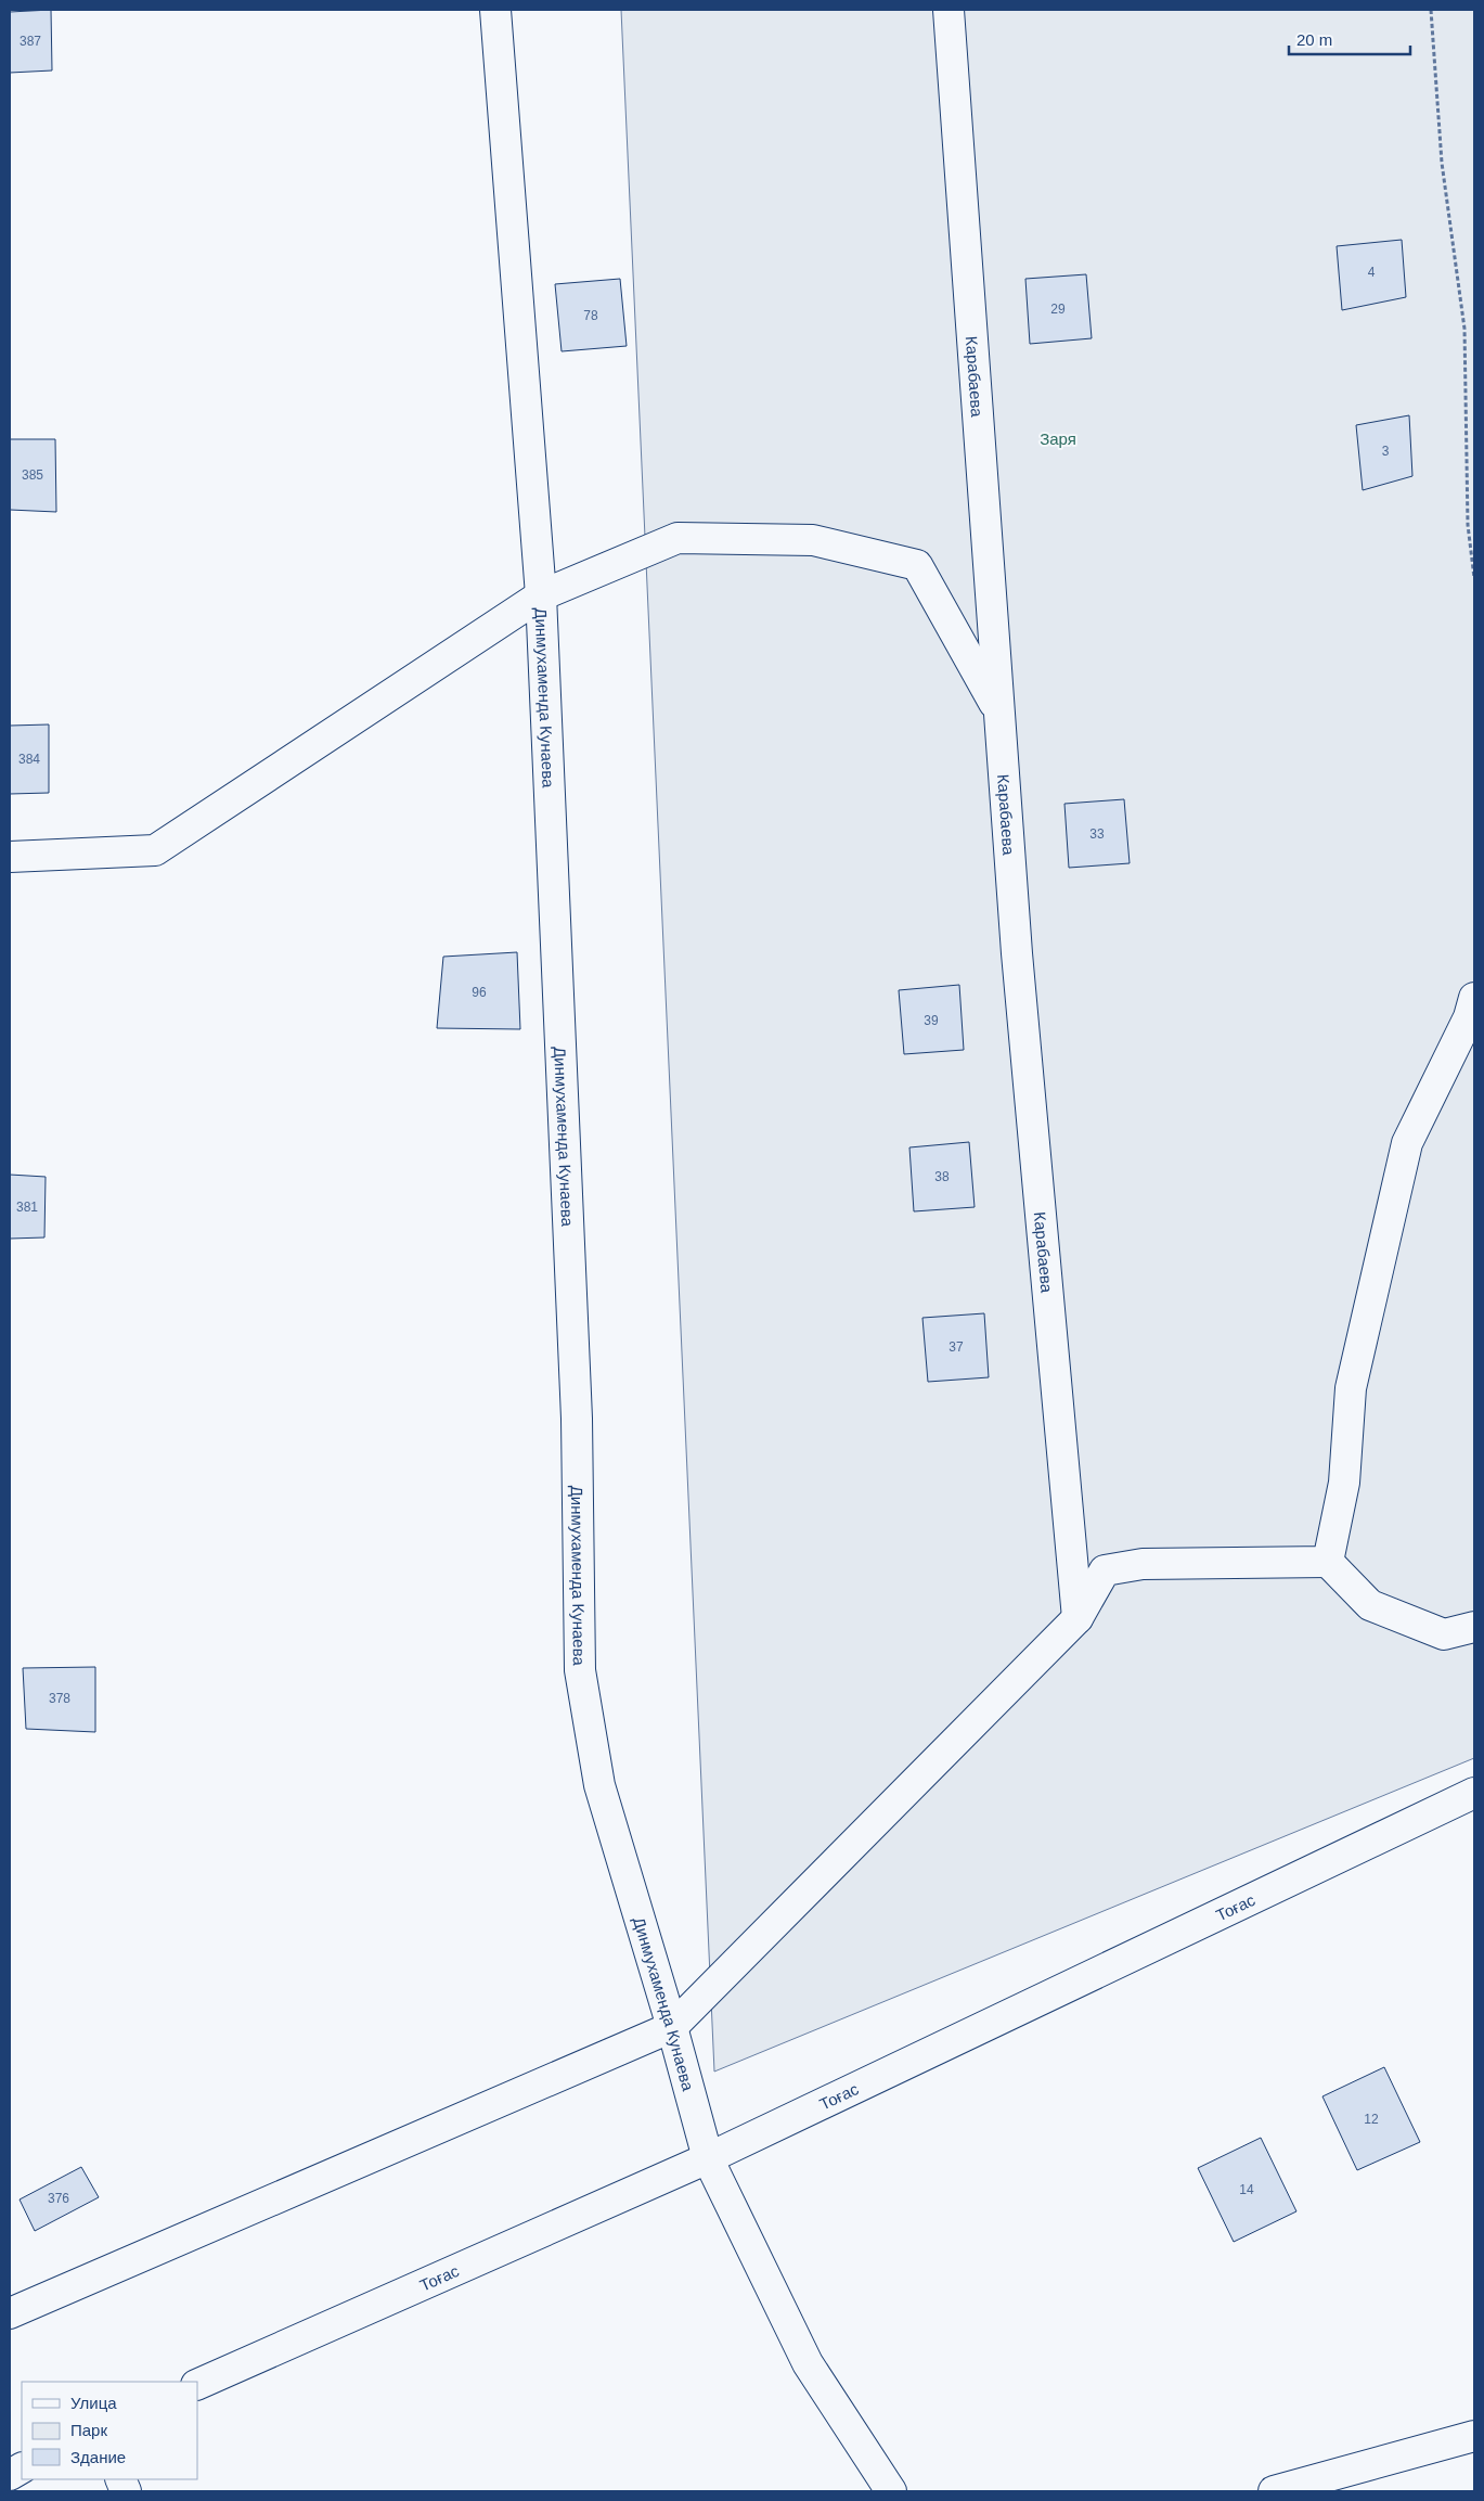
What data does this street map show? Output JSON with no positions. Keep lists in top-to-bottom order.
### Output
{
  "streets": {
    "main road": ["Карабаева", "Динмухаменда Кунаева", "Тоғас"]
  },
  "crossings": [
    ["Динмухаменда Кунаева", "Тоғас"]
  ],
  "parks": ["Заря"],
  "house_numbers": [
    "387",
    "4",
    "29",
    "78",
    "3",
    "385",
    "384",
    "33",
    "96",
    "39",
    "38",
    "381",
    "37",
    "378",
    "12",
    "14",
    "376"
  ],
  "legend": ["Улица", "Парк", "Здание"],
  "scale_bar": "20 m"
}
